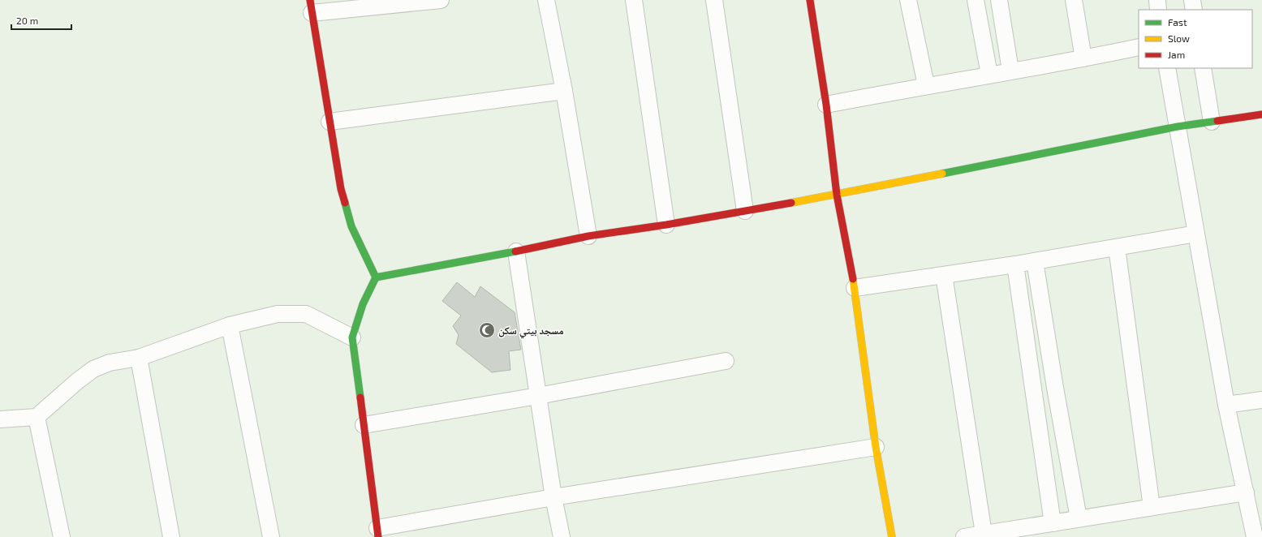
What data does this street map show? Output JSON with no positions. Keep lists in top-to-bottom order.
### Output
{
  "places": {
    "mosque": ["مسجد بيتي سكن"]
  },
  "legend": ["Fast", "Slow", "Jam"],
  "scale_bar": "20 m"
}
